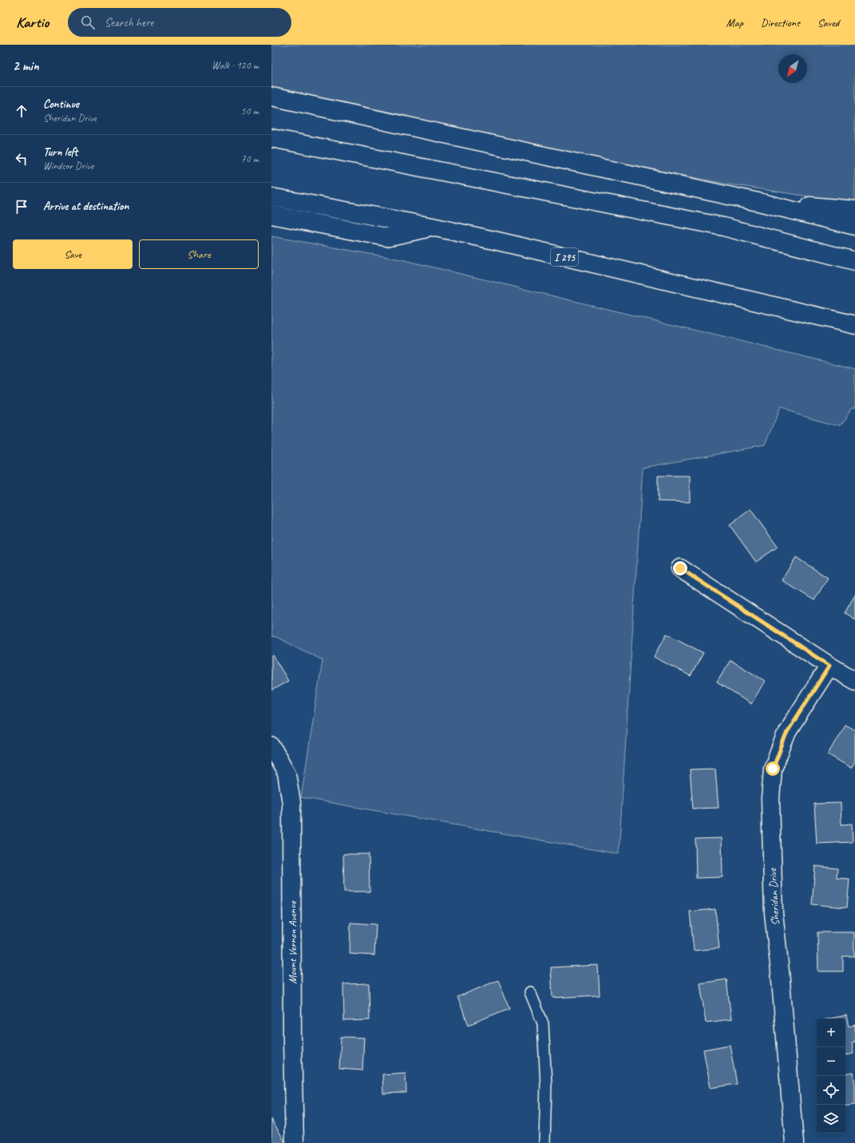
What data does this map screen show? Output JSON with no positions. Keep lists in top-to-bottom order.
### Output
{
  "streets": {
    "main road": ["I 295", "Sheridan Drive", "Mount Vernon Avenue"]
  },
  "north": "bottom left",
  "page": {
    "header": "Kartio",
    "search": "Search here",
    "nav": ["Map", "Directions", "Saved"],
    "heading": ["2 min", "Walk · 120 m"],
    "list": [
      ["Continue", "Sheridan Drive", "50 m"],
      ["Turn left", "Windsor Drive", "70 m"],
      "Arrive at destination"
    ],
    "buttons": ["Save", "Share"],
    "map_buttons": ["+", "−"]
  }
}
